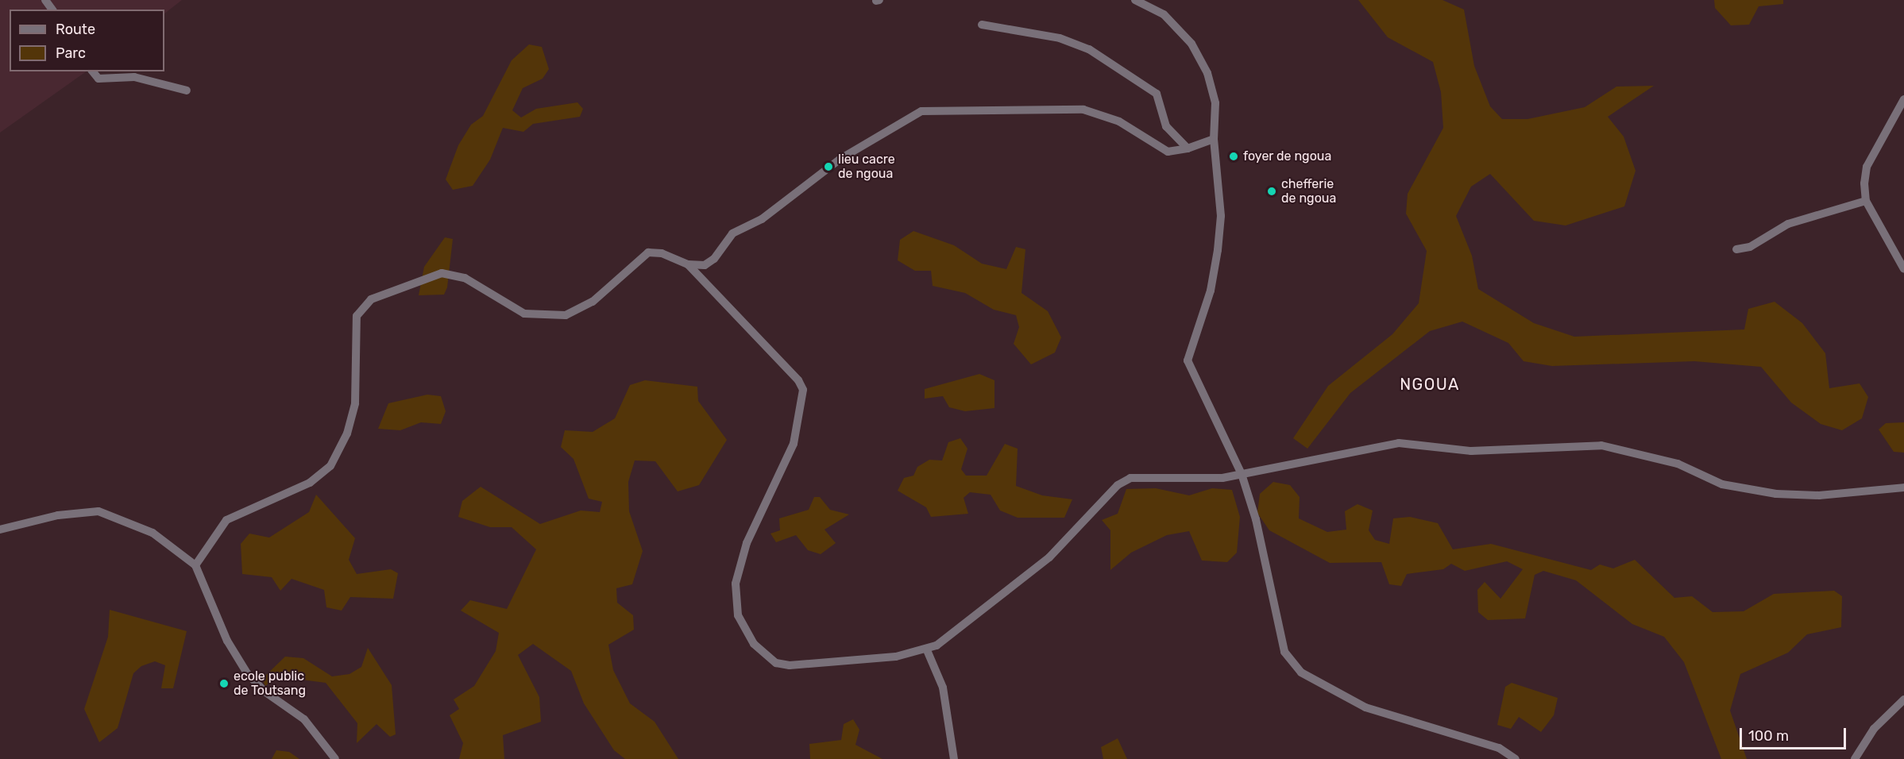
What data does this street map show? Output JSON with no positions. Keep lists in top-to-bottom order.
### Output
{
  "districts": ["NGOUA"],
  "places": [
    "foyer de ngoua",
    "lieu cacre de ngoua",
    "chefferie de ngoua",
    "ecole public de Toutsang"
  ],
  "legend": ["Route", "Parc"],
  "scale_bar": "100 m"
}
